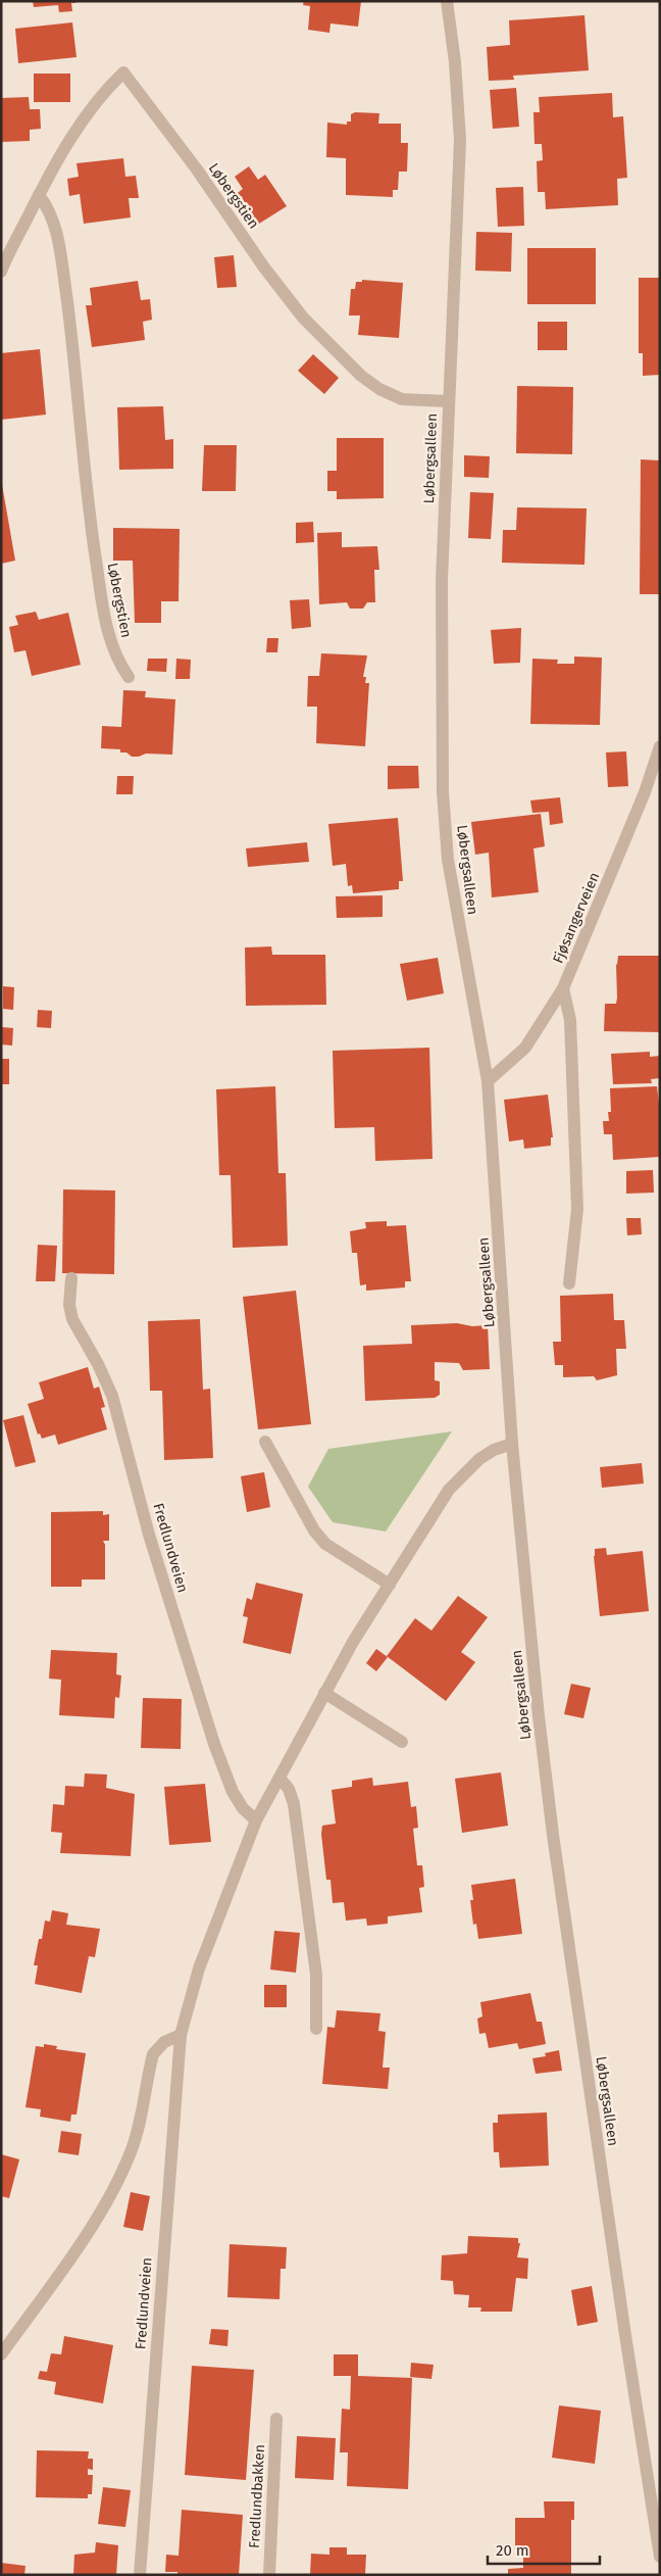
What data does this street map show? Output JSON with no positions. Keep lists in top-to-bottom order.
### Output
{
  "streets": {
    "street": [
      "Løbergstien",
      "Løbergsalleen",
      "Fjøsangerveien",
      "Fredlundveien",
      "Fredlundbakken"
    ]
  },
  "crossings": [
    ["Løbergstien", "Løbergsalleen"],
    ["Løbergsalleen", "Fjøsangerveien"],
    ["Løbergsalleen", "Fredlundveien"]
  ],
  "scale_bar": "20 m"
}
